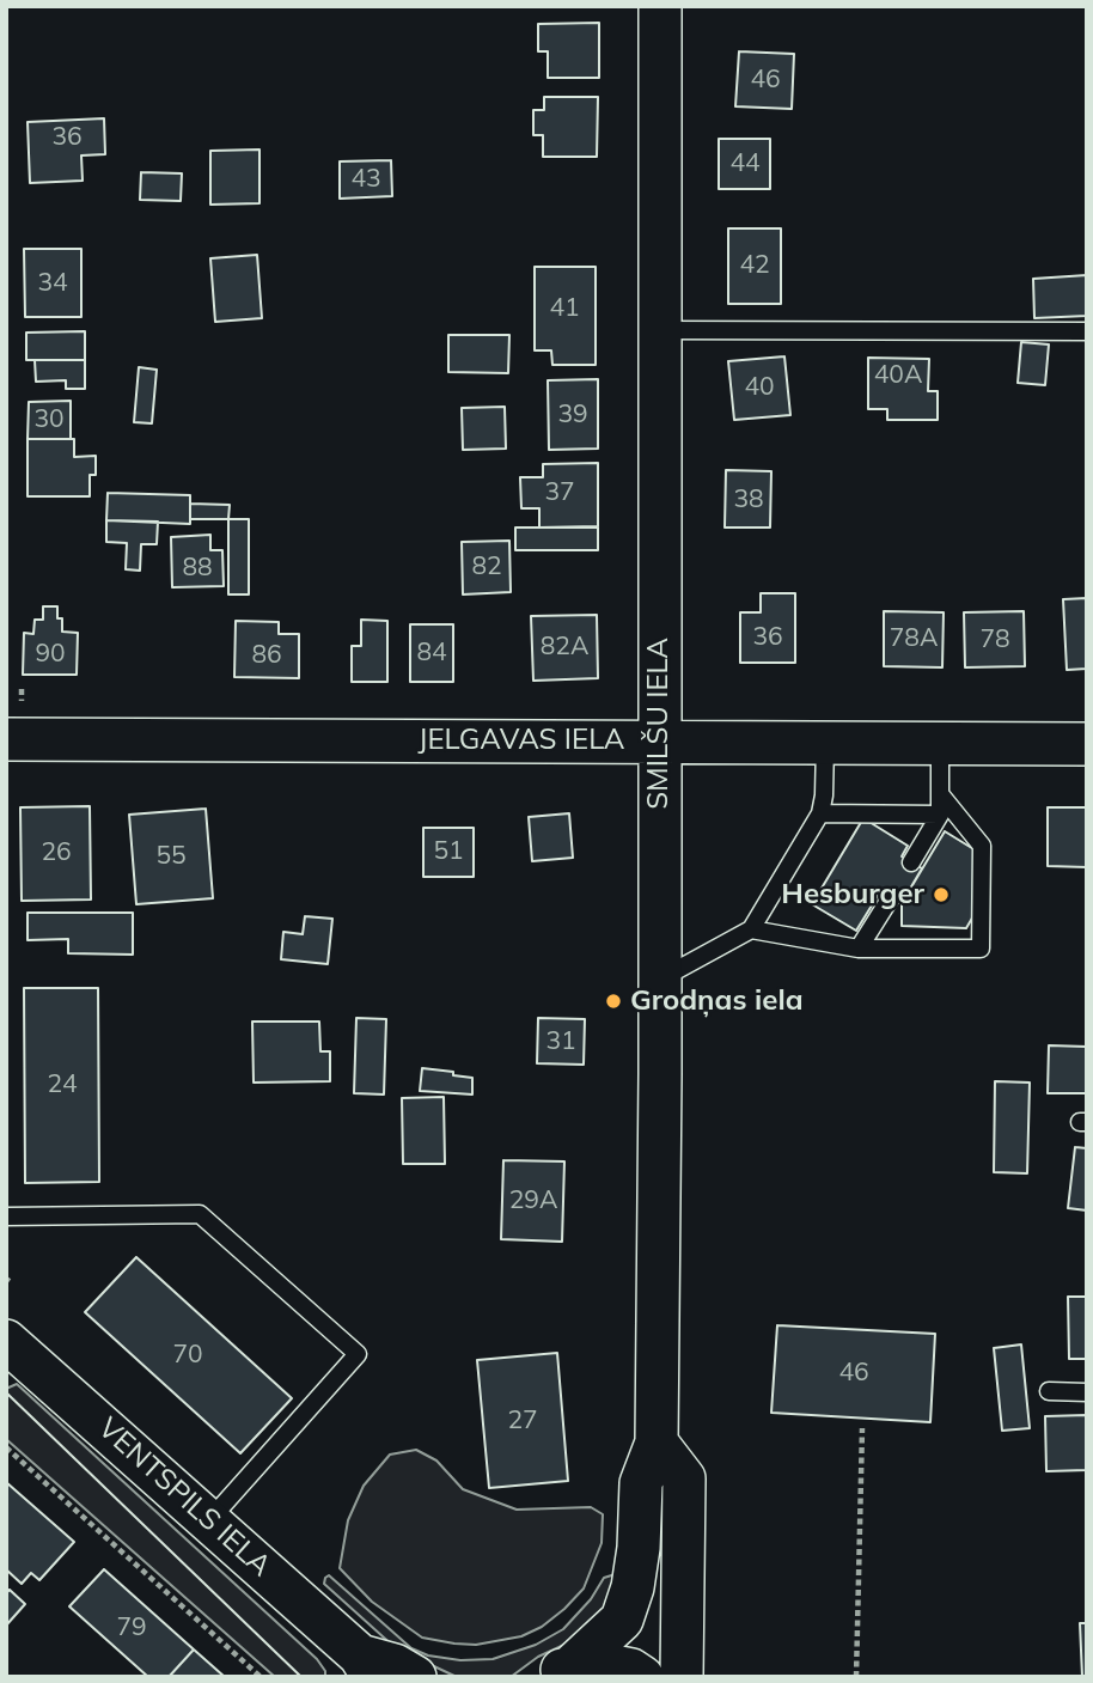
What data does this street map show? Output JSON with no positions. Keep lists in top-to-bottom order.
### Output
{
  "streets": {
    "street": ["SMILŠU IELA", "JELGAVAS IELA", "VENTSPILS IELA"]
  },
  "crossings": [
    ["SMILŠU IELA", "JELGAVAS IELA"]
  ],
  "places": ["Hesburger", "Grodņas iela"],
  "house_numbers": [
    "46",
    "36",
    "44",
    "43",
    "42",
    "34",
    "41",
    "40A",
    "40",
    "39",
    "30",
    "37",
    "38",
    "82",
    "88",
    "36",
    "78A",
    "78",
    "82A",
    "84",
    "90",
    "86",
    "51",
    "26",
    "55",
    "31",
    "24",
    "29A",
    "70",
    "46",
    "27",
    "79"
  ]
}
